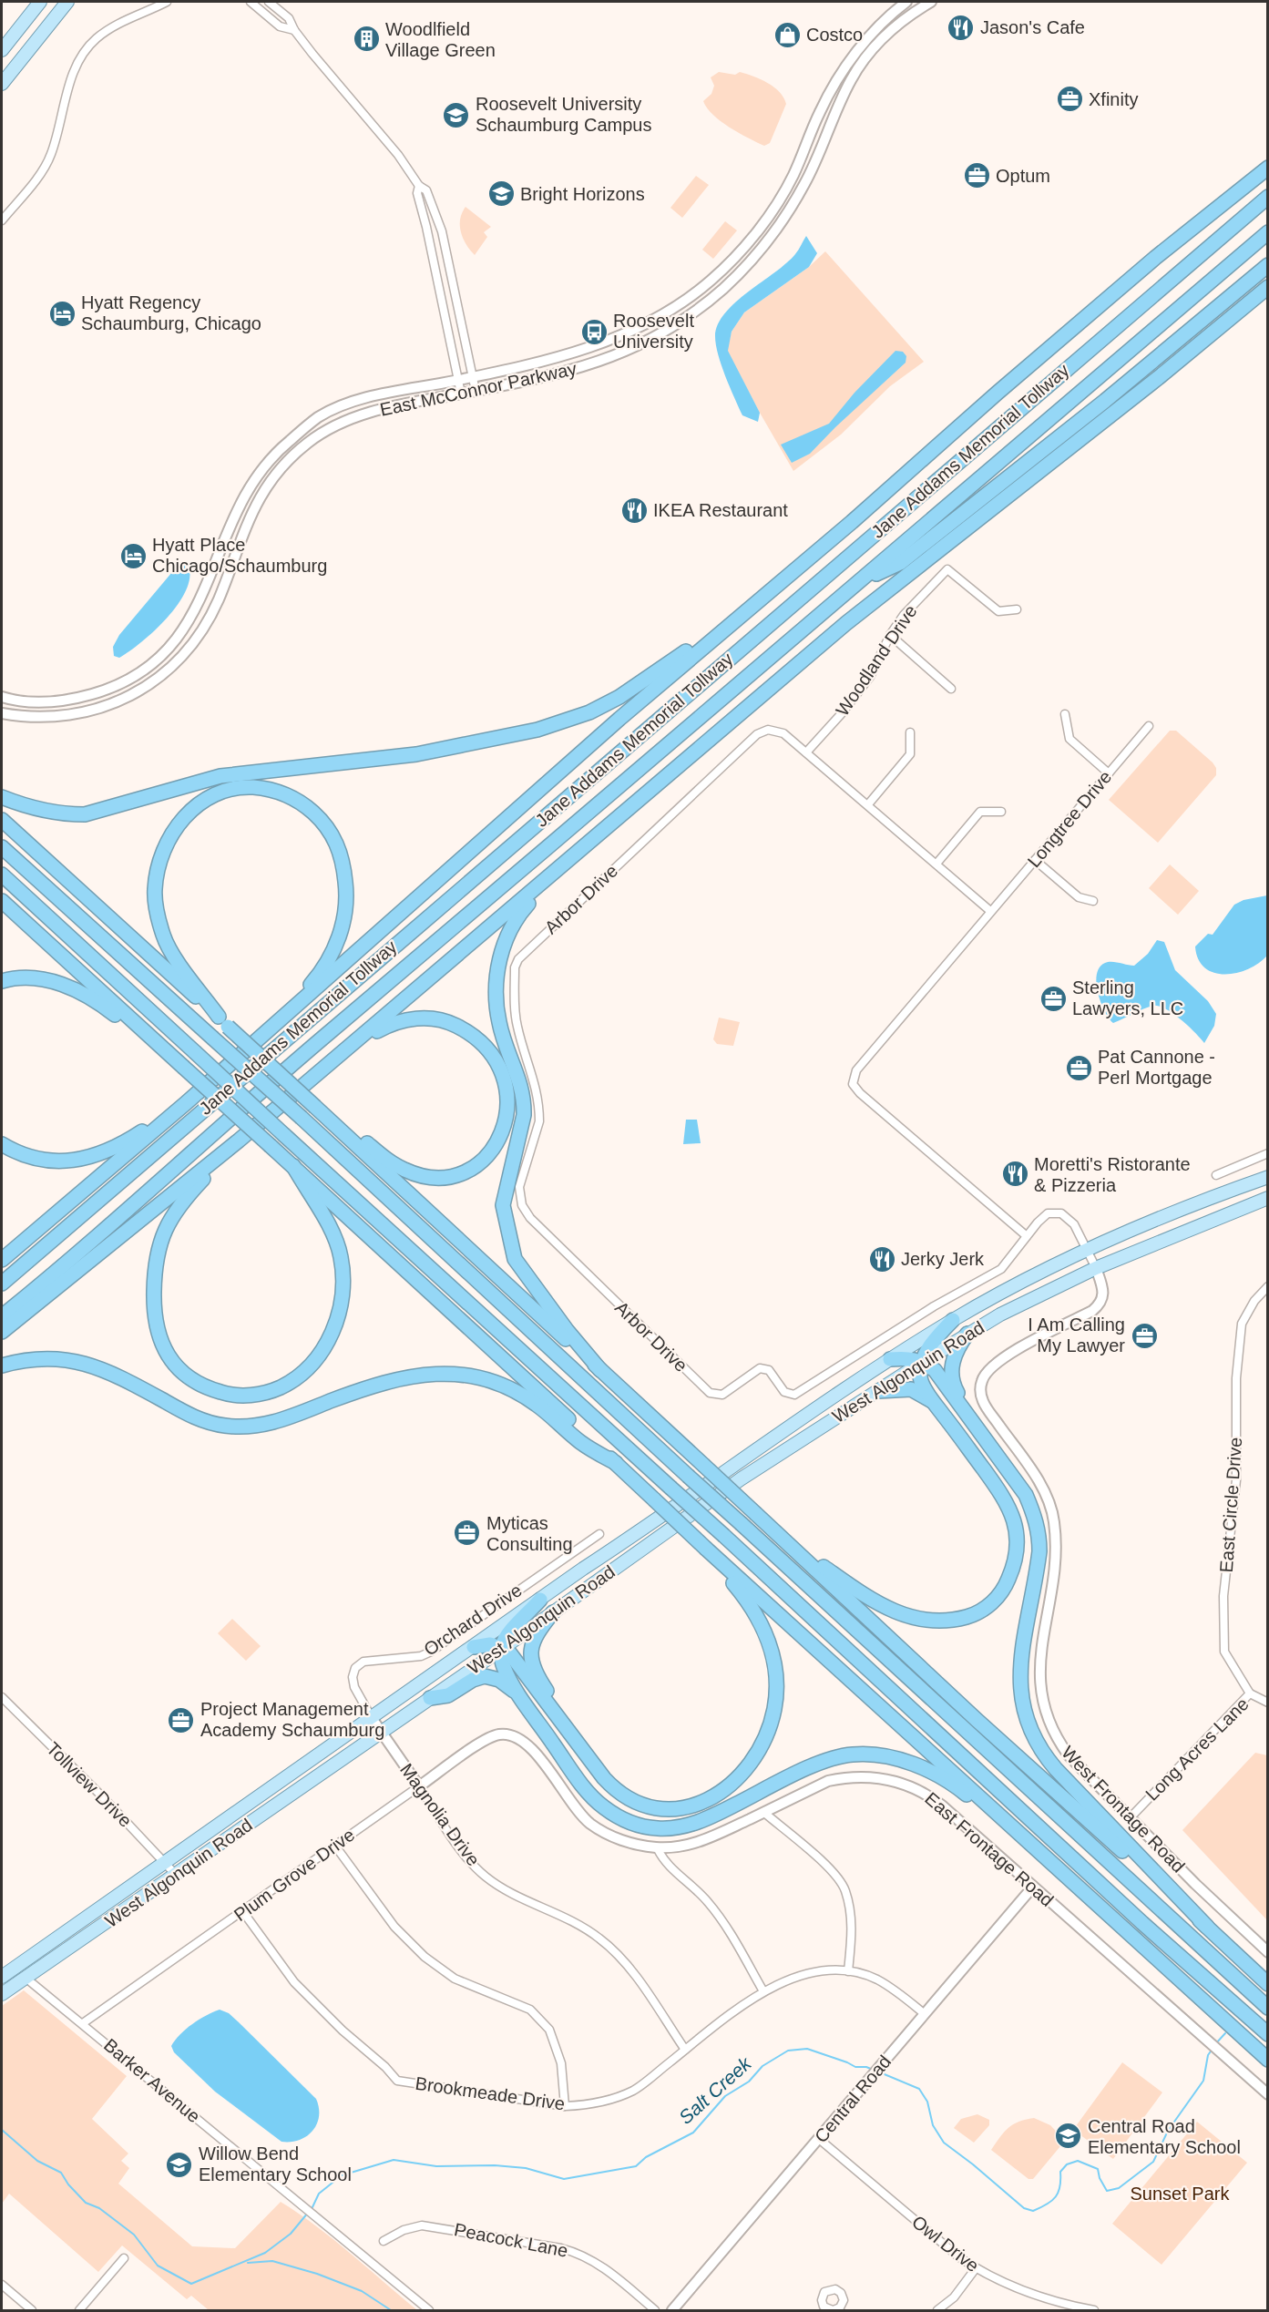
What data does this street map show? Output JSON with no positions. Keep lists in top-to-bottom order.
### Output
{
  "streets": {
    "highway": ["Jane Addams Memorial Tollway"],
    "main road": ["West Algonquin Road"],
    "street": [
      "East McConnor Parkway",
      "Woodland Drive",
      "Longtree Drive",
      "Arbor Drive",
      "East Circle Drive",
      "Orchard Drive",
      "Long Acres Lane",
      "Tollview Drive",
      "West Frontage Road",
      "Magnolia Drive",
      "East Frontage Road",
      "Plum Grove Drive",
      "Barker Avenue",
      "Brookmeade Drive",
      "Central Road",
      "Peacock Lane",
      "Owl Drive"
    ]
  },
  "crossings": [
    ["Woodland Drive", "Arbor Drive"],
    ["Longtree Drive", "Arbor Drive"],
    ["Arbor Drive", "West Algonquin Road"],
    ["Arbor Drive", "West Frontage Road"],
    ["West Algonquin Road", "Orchard Drive"],
    ["West Algonquin Road", "Tollview Drive"],
    ["West Algonquin Road", "West Frontage Road"],
    ["West Algonquin Road", "Magnolia Drive"],
    ["West Algonquin Road", "Barker Avenue"],
    ["East Circle Drive", "Long Acres Lane"],
    ["Orchard Drive", "Magnolia Drive"],
    ["Long Acres Lane", "West Frontage Road"],
    ["Magnolia Drive", "Plum Grove Drive"],
    ["Magnolia Drive", "Brookmeade Drive"],
    ["East Frontage Road", "Plum Grove Drive"],
    ["East Frontage Road", "Central Road"],
    ["Plum Grove Drive", "Barker Avenue"],
    ["Plum Grove Drive", "Brookmeade Drive"],
    ["Brookmeade Drive", "Central Road"],
    ["Central Road", "Owl Drive"]
  ],
  "water": ["Salt Creek"],
  "parks": ["Sunset Park"],
  "places": {
    "restaurant": [
      "Jason's Cafe",
      "IKEA Restaurant",
      "Moretti's Ristorante & Pizzeria",
      "Jerky Jerk"
    ],
    "shop": ["Costco"],
    "building": ["Woodlfield Village Green"],
    "office": [
      "Xfinity",
      "Optum",
      "Sterling Lawyers, LLC",
      "Pat Cannone - Perl Mortgage",
      "I Am Calling My Lawyer",
      "Myticas Consulting",
      "Project Management Academy Schaumburg"
    ],
    "school or university": [
      "Roosevelt University Schaumburg Campus",
      "Bright Horizons",
      "Central Road Elementary School",
      "Willow Bend Elementary School"
    ],
    "hotel": ["Hyatt Regency Schaumburg, Chicago", "Hyatt Place Chicago/Schaumburg"],
    "bus stop": ["Roosevelt University"]
  }
}
